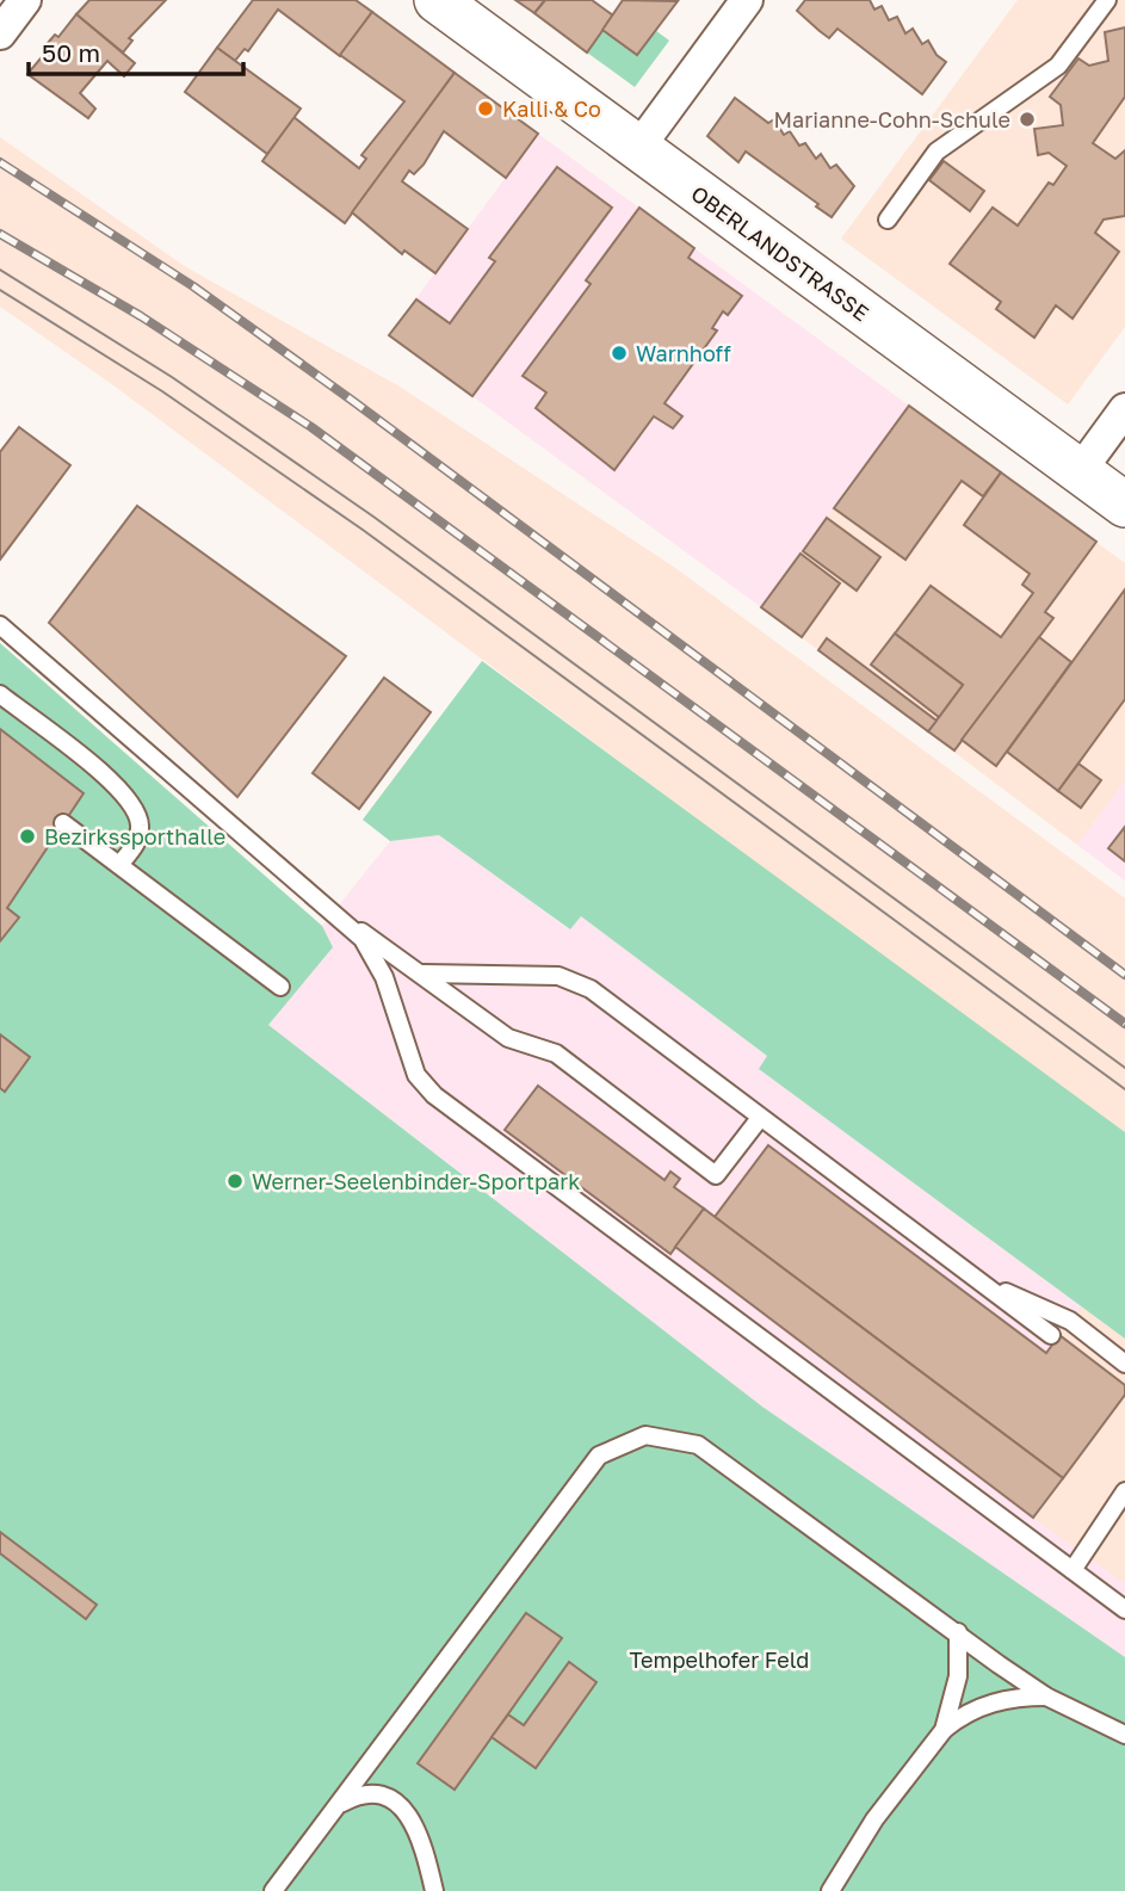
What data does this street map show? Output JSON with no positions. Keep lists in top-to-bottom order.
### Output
{
  "streets": {
    "street": ["OBERLANDSTRASSE"]
  },
  "parks": ["Tempelhofer Feld"],
  "places": [
    "Kalli & Co",
    "Marianne-Cohn-Schule",
    "Warnhoff",
    "Bezirkssporthalle",
    "Werner-Seelenbinder-Sportpark"
  ],
  "scale_bar": "50 m"
}
